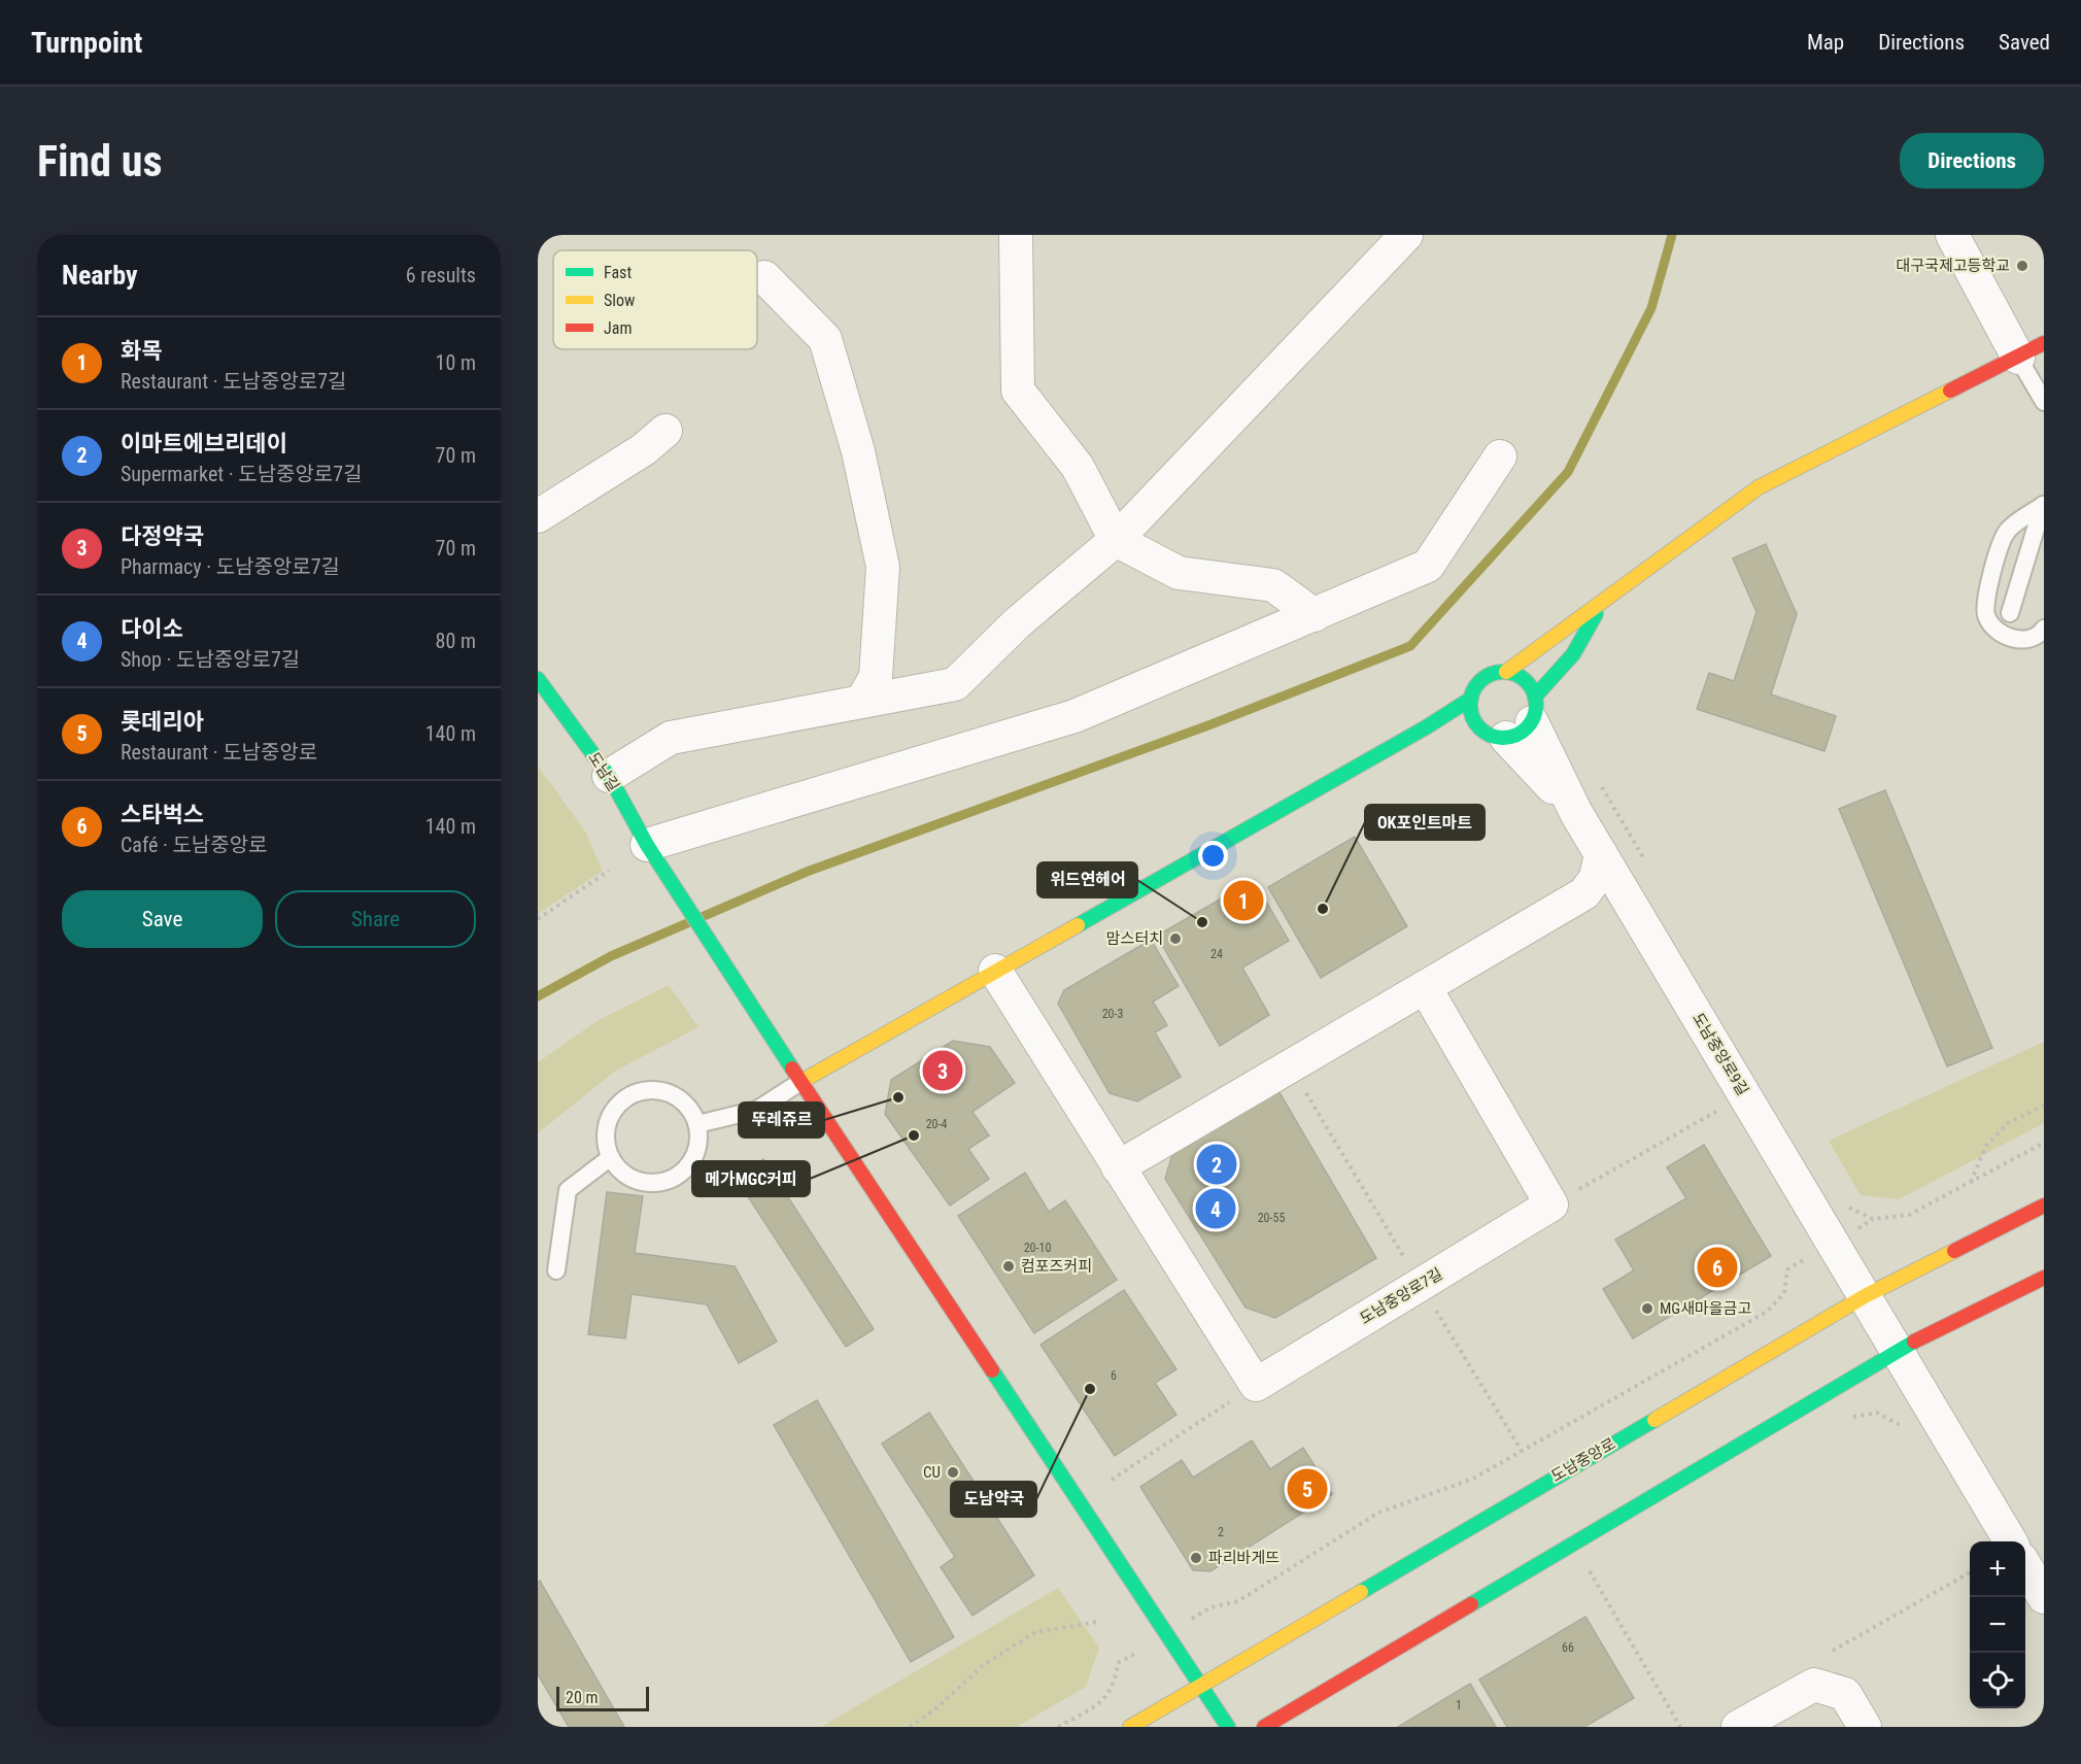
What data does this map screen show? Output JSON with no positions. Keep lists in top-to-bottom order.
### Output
{
  "streets": {
    "street": [
      "도남길",
      "도남중앙로9길",
      "도남중앙로7길",
      "도남중앙로"
    ]
  },
  "crossings": [
    ["도남길", "도남중앙로"],
    ["도남중앙로9길", "도남중앙로"]
  ],
  "places": [
    "대구국제고등학교",
    "OK포인트마트",
    "위드연헤어",
    "맘스터치",
    "뚜레쥬르",
    "메가MGC커피",
    "컴포즈커피",
    "MG새마을금고",
    "도남약국",
    "CU",
    "파리바게뜨"
  ],
  "house_numbers": [
    "24",
    "20-3",
    "20-4",
    "20-55",
    "20-10",
    "6",
    "2",
    "66",
    "1"
  ],
  "legend": ["Fast", "Slow", "Jam"],
  "scale_bar": "20 m",
  "page": {
    "header": "Turnpoint",
    "nav": ["Map", "Directions", "Saved"],
    "buttons": [
      "Directions",
      ["Save", "Share"]
    ],
    "title": "Find us",
    "heading": ["Nearby", "6 results"],
    "list": [
      {
        "mark": "1",
        "name": "화목",
        "note": "Restaurant · 도남중앙로7길",
        "value": "10 m"
      },
      {
        "mark": "2",
        "name": "이마트에브리데이",
        "note": "Supermarket · 도남중앙로7길",
        "value": "70 m"
      },
      {
        "mark": "3",
        "name": "다정약국",
        "note": "Pharmacy · 도남중앙로7길",
        "value": "70 m"
      },
      {
        "mark": "4",
        "name": "다이소",
        "note": "Shop · 도남중앙로7길",
        "value": "80 m"
      },
      {
        "mark": "5",
        "name": "롯데리아",
        "note": "Restaurant · 도남중앙로",
        "value": "140 m"
      },
      {
        "mark": "6",
        "name": "스타벅스",
        "note": "Café · 도남중앙로",
        "value": "140 m"
      }
    ],
    "pins": [
      "1",
      "3",
      "2",
      "4",
      "6",
      "5"
    ],
    "map_buttons": ["+", "−"],
    "scale": "20 m"
  }
}
